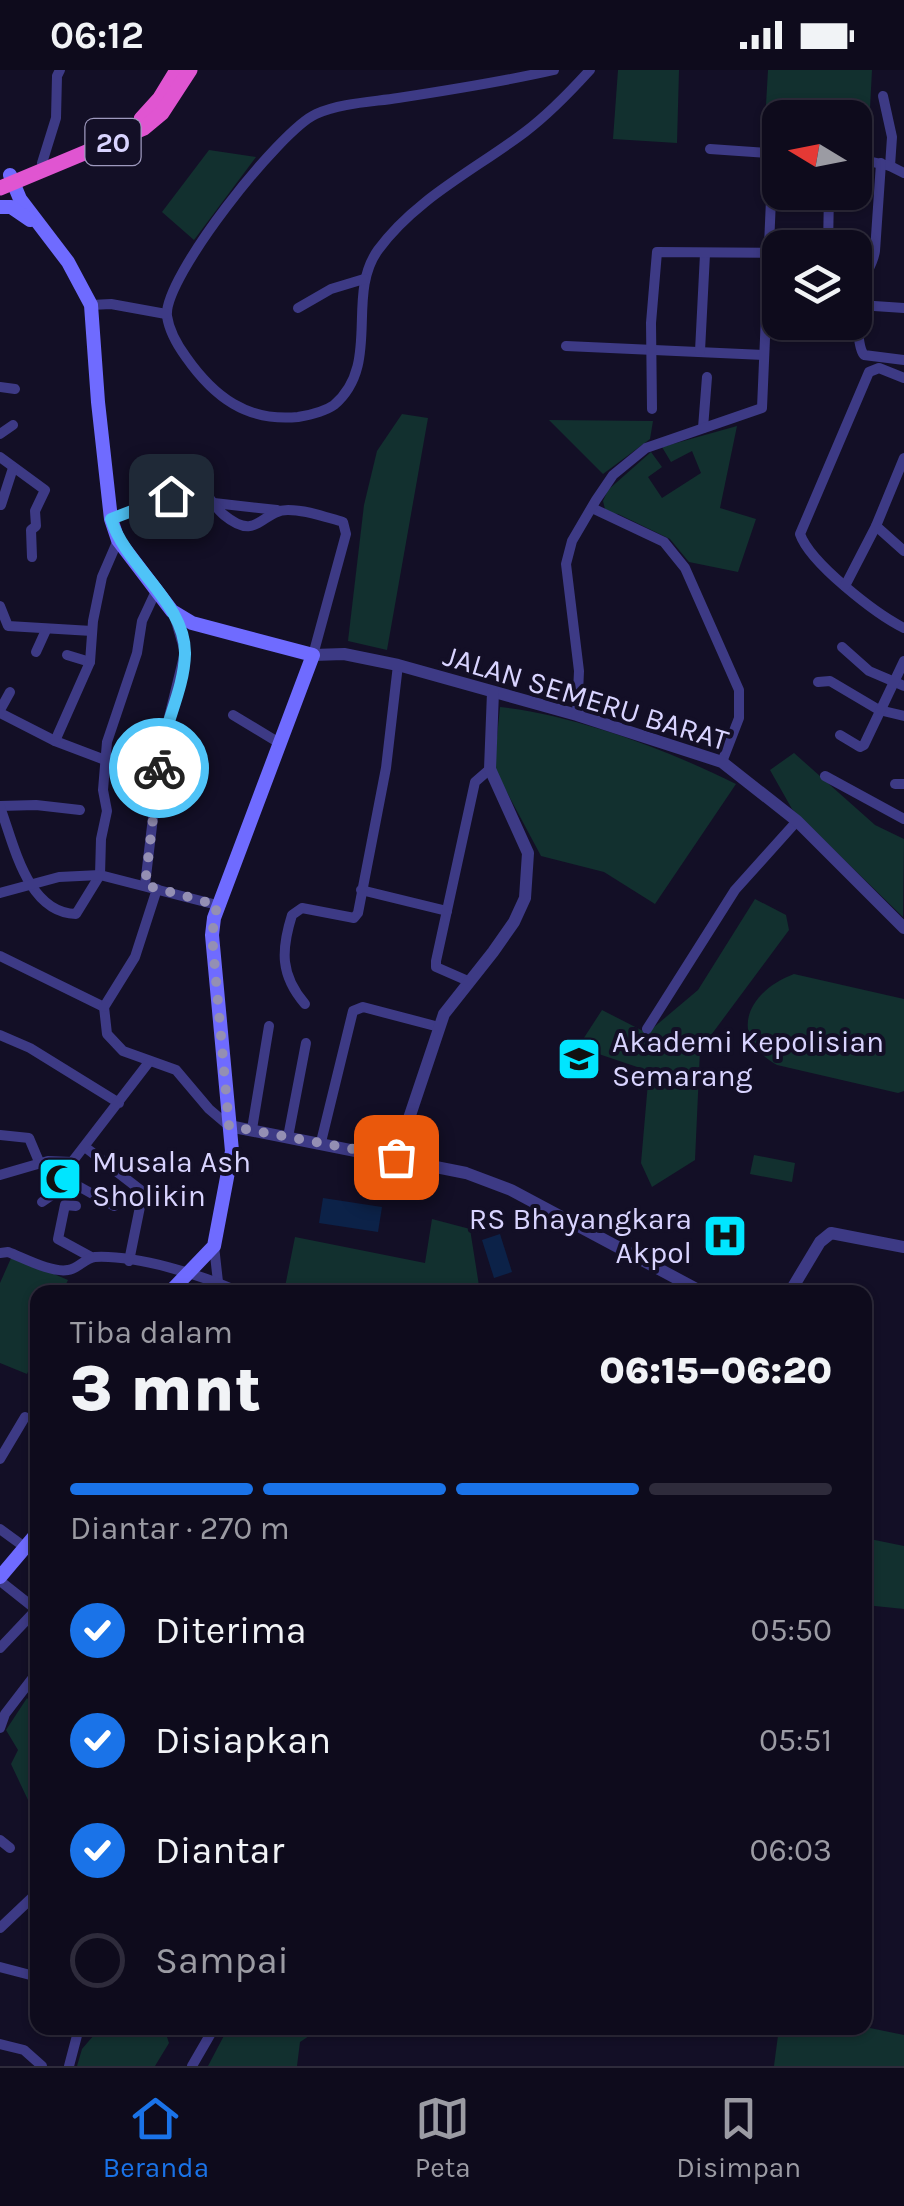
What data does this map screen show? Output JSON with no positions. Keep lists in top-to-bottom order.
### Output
{
  "streets": {
    "highway": ["20"],
    "street": ["JALAN SEMERU BARAT"]
  },
  "places": {
    "school or university": ["Akademi Kepolisian Semarang"],
    "mosque": ["Musala Ash Sholikin"],
    "hospital": ["RS Bhayangkara Akpol"]
  },
  "north": "left",
  "page": {
    "status": "06:12",
    "heading": ["3 mnt", "Tiba dalam", "06:15–06:20"],
    "bar": "Diantar · 270 m",
    "list": [
      ["Diterima", "05:50"],
      ["Disiapkan", "05:51"],
      ["Diantar", "06:03"],
      "Sampai"
    ],
    "tabs": ["Beranda", "Peta", "Disimpan"]
  }
}
